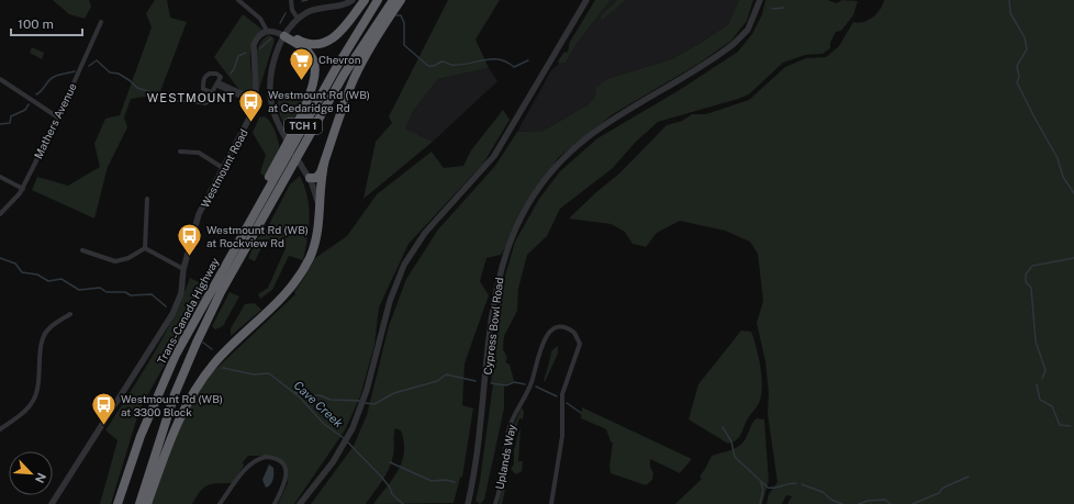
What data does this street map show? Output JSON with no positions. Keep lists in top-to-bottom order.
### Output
{
  "streets": {
    "highway": ["TCH 1", "Trans-Canada Highway"],
    "street": [
      "Mathers Avenue",
      "Westmount Road",
      "Cypress Bowl Road",
      "Uplands Way"
    ]
  },
  "districts": ["WESTMOUNT"],
  "water": ["Cave Creek"],
  "places": {
    "supermarket": ["Chevron"],
    "bus stop": ["Westmount Rd (WB) at Cedaridge Rd", "Westmount Rd (WB) at Rockview Rd", "Westmount Rd (WB) at 3300 Block"]
  },
  "scale_bar": "100 m",
  "north": "bottom right"
}
